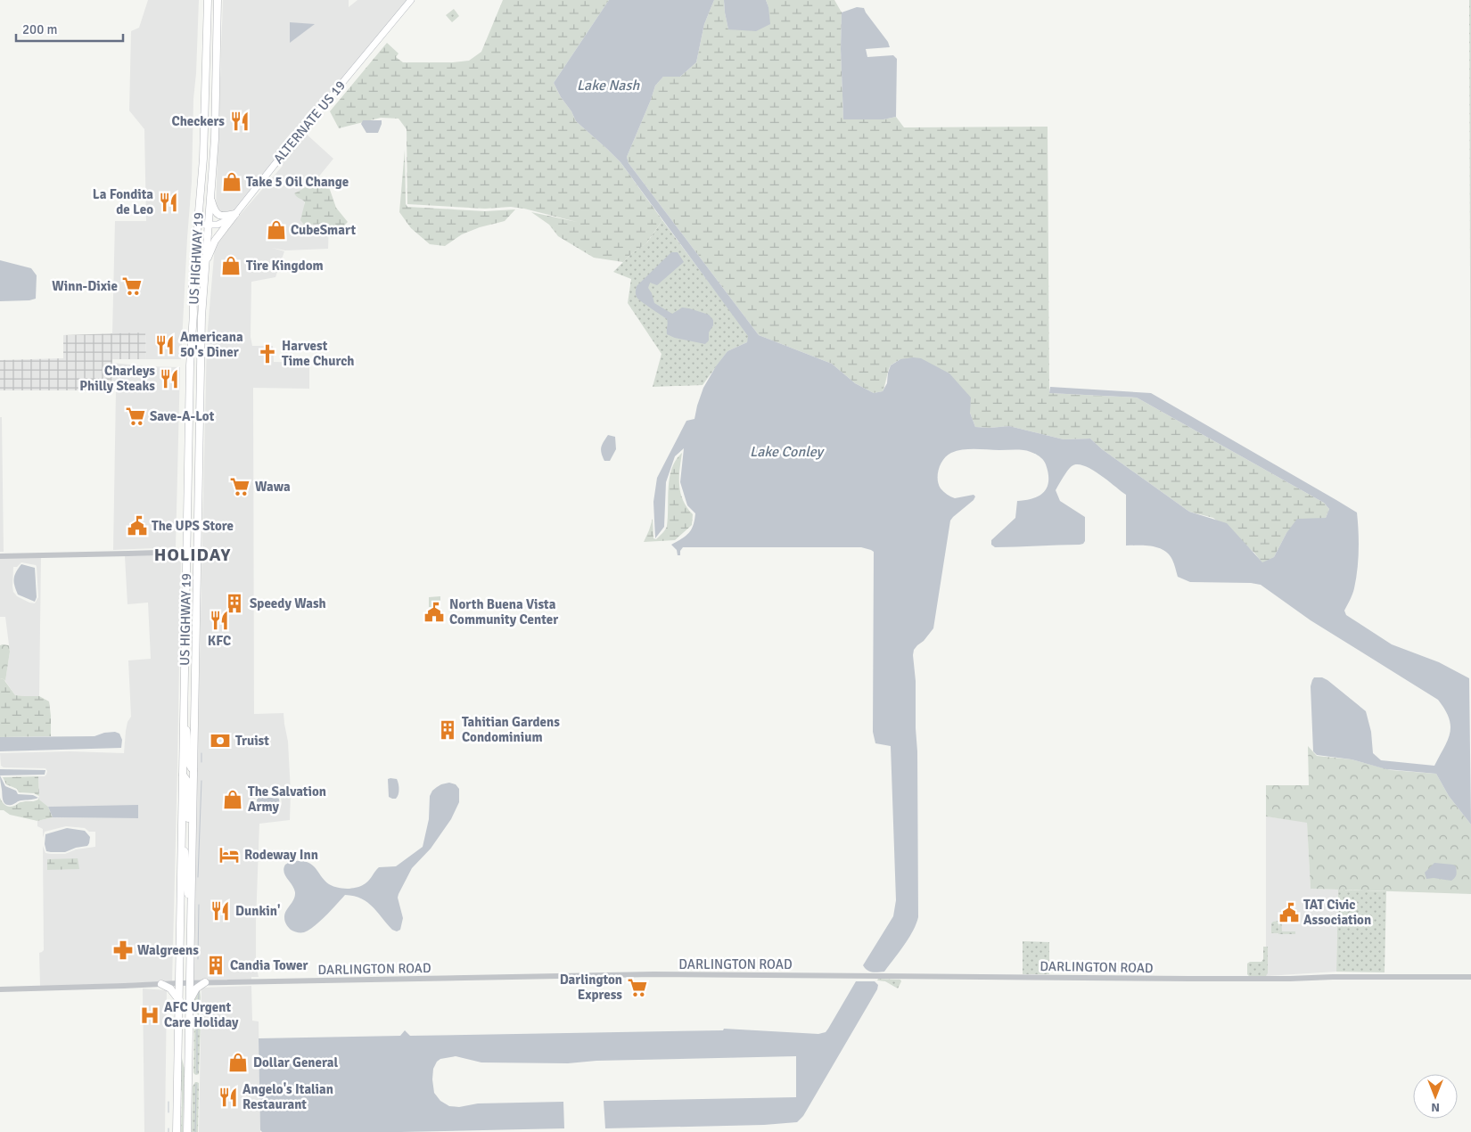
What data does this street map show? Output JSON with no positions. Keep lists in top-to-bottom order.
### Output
{
  "streets": {
    "highway": ["US HIGHWAY 19"],
    "main road": ["ALTERNATE US 19"],
    "street": ["DARLINGTON ROAD"]
  },
  "crossings": [
    ["ALTERNATE US 19", "US HIGHWAY 19"],
    ["US HIGHWAY 19", "DARLINGTON ROAD"]
  ],
  "districts": ["HOLIDAY"],
  "water": ["Lake Nash", "Lake Conley"],
  "places": {
    "restaurant": [
      "Checkers",
      "La Fondita de Leo",
      "Americana 50's Diner",
      "Charleys Philly Steaks",
      "KFC",
      "Dunkin'",
      "Angelo's Italian Restaurant"
    ],
    "shop": [
      "Take 5 Oil Change",
      "CubeSmart",
      "Tire Kingdom",
      "The Salvation Army",
      "Dollar General"
    ],
    "supermarket": [
      "Winn-Dixie",
      "Save-A-Lot",
      "Wawa",
      "Darlington Express"
    ],
    "church": ["Harvest Time Church"],
    "public building": ["The UPS Store", "North Buena Vista Community Center", "TAT Civic Association"],
    "building": ["Speedy Wash", "Tahitian Gardens Condominium", "Candia Tower"],
    "bank": ["Truist"],
    "hotel": ["Rodeway Inn"],
    "pharmacy": ["Walgreens"],
    "hospital": ["AFC Urgent Care Holiday"]
  },
  "scale_bar": "200 m",
  "north": "bottom"
}
